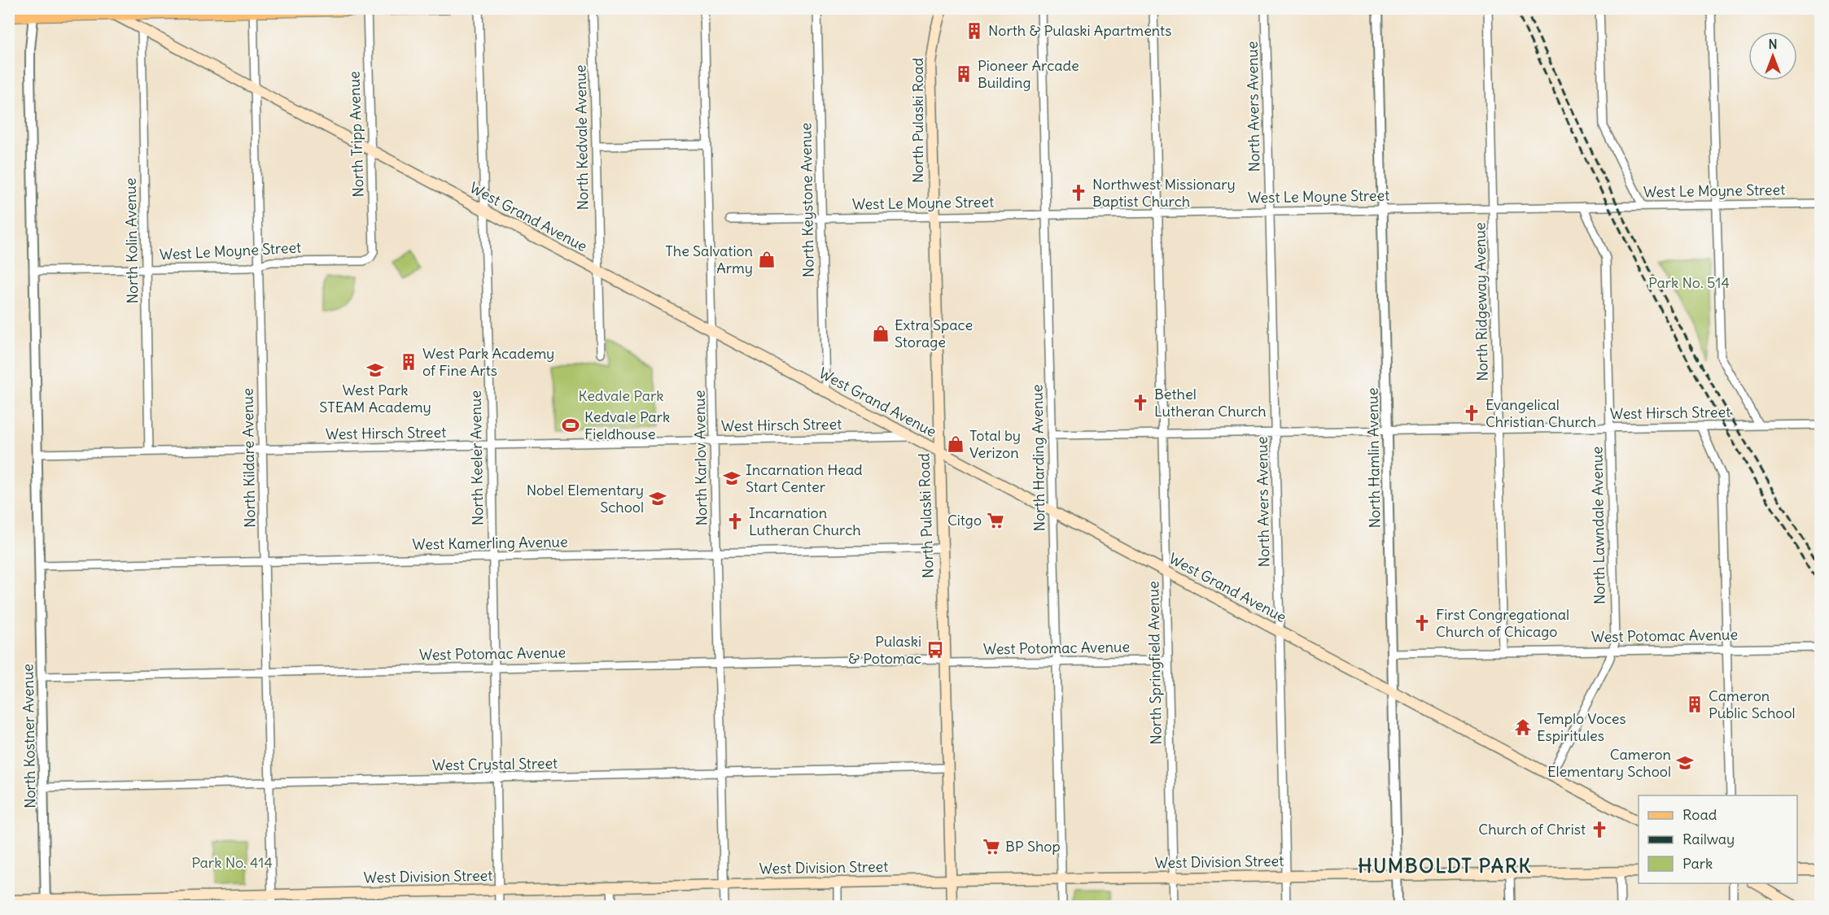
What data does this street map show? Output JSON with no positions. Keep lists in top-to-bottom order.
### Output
{
  "streets": {
    "main road": ["North Pulaski Road", "West Grand Avenue", "West Division Street"],
    "street": [
      "North Avers Avenue",
      "North Tripp Avenue",
      "North Kedvale Avenue",
      "West Le Moyne Street",
      "North Keystone Avenue",
      "North Kolin Avenue",
      "North Ridgeway Avenue",
      "West Hirsch Street",
      "North Kildare Avenue",
      "North Keeler Avenue",
      "North Karlov Avenue",
      "North Harding Avenue",
      "North Hamlin Avenue",
      "North Lawndale Avenue",
      "West Kamerling Avenue",
      "West Potomac Avenue",
      "North Springfield Avenue",
      "North Kostner Avenue",
      "West Crystal Street"
    ]
  },
  "crossings": [
    ["North Avers Avenue", "West Le Moyne Street"],
    ["North Avers Avenue", "West Grand Avenue"],
    ["North Avers Avenue", "West Hirsch Street"],
    ["North Avers Avenue", "West Division Street"],
    ["North Pulaski Road", "West Le Moyne Street"],
    ["North Pulaski Road", "West Grand Avenue"],
    ["North Pulaski Road", "West Kamerling Avenue"],
    ["North Pulaski Road", "West Potomac Avenue"],
    ["North Pulaski Road", "West Crystal Street"],
    ["North Pulaski Road", "West Division Street"],
    ["North Tripp Avenue", "West Le Moyne Street"],
    ["North Tripp Avenue", "West Grand Avenue"],
    ["North Kedvale Avenue", "West Grand Avenue"],
    ["West Le Moyne Street", "North Keystone Avenue"],
    ["West Le Moyne Street", "North Kolin Avenue"],
    ["West Le Moyne Street", "North Ridgeway Avenue"],
    ["West Le Moyne Street", "North Kildare Avenue"],
    ["West Le Moyne Street", "North Harding Avenue"],
    ["West Le Moyne Street", "North Hamlin Avenue"],
    ["West Le Moyne Street", "North Lawndale Avenue"],
    ["West Le Moyne Street", "North Springfield Avenue"],
    ["West Le Moyne Street", "North Kostner Avenue"],
    ["North Keystone Avenue", "West Grand Avenue"],
    ["West Grand Avenue", "North Kolin Avenue"],
    ["West Grand Avenue", "West Hirsch Street"],
    ["West Grand Avenue", "North Kildare Avenue"],
    ["West Grand Avenue", "North Keeler Avenue"],
    ["West Grand Avenue", "North Karlov Avenue"],
    ["West Grand Avenue", "North Harding Avenue"],
    ["West Grand Avenue", "North Hamlin Avenue"],
    ["West Grand Avenue", "North Lawndale Avenue"],
    ["West Grand Avenue", "North Springfield Avenue"],
    ["North Kolin Avenue", "West Hirsch Street"],
    ["North Ridgeway Avenue", "West Hirsch Street"],
    ["North Ridgeway Avenue", "West Potomac Avenue"],
    ["West Hirsch Street", "North Kildare Avenue"],
    ["West Hirsch Street", "North Keeler Avenue"],
    ["West Hirsch Street", "North Karlov Avenue"],
    ["West Hirsch Street", "North Harding Avenue"],
    ["West Hirsch Street", "North Hamlin Avenue"],
    ["West Hirsch Street", "North Lawndale Avenue"],
    ["West Hirsch Street", "North Springfield Avenue"],
    ["West Hirsch Street", "North Kostner Avenue"],
    ["North Kildare Avenue", "West Kamerling Avenue"],
    ["North Kildare Avenue", "West Potomac Avenue"],
    ["North Kildare Avenue", "West Crystal Street"],
    ["North Kildare Avenue", "West Division Street"],
    ["North Keeler Avenue", "West Kamerling Avenue"],
    ["North Keeler Avenue", "West Potomac Avenue"],
    ["North Keeler Avenue", "West Crystal Street"],
    ["North Keeler Avenue", "West Division Street"],
    ["North Karlov Avenue", "West Kamerling Avenue"],
    ["North Karlov Avenue", "West Potomac Avenue"],
    ["North Karlov Avenue", "West Crystal Street"],
    ["North Karlov Avenue", "West Division Street"],
    ["North Harding Avenue", "West Potomac Avenue"],
    ["North Harding Avenue", "West Division Street"],
    ["North Hamlin Avenue", "West Potomac Avenue"],
    ["North Hamlin Avenue", "West Division Street"],
    ["North Lawndale Avenue", "West Potomac Avenue"],
    ["West Kamerling Avenue", "North Kostner Avenue"],
    ["West Potomac Avenue", "North Springfield Avenue"],
    ["West Potomac Avenue", "North Kostner Avenue"],
    ["North Springfield Avenue", "West Division Street"],
    ["North Kostner Avenue", "West Crystal Street"],
    ["North Kostner Avenue", "West Division Street"]
  ],
  "districts": ["HUMBOLDT PARK"],
  "parks": ["Park No. 514", "Kedvale Park", "Park No. 414"],
  "places": {
    "building": [
      "North & Pulaski Apartments",
      "Pioneer Arcade Building",
      "West Park Academy of Fine Arts",
      "Cameron Public School"
    ],
    "church": [
      "Northwest Missionary Baptist Church",
      "Bethel Lutheran Church",
      "Evangelical Christian Church",
      "Incarnation Lutheran Church",
      "First Congregational Church of Chicago",
      "Church of Christ"
    ],
    "shop": ["The Salvation Army", "Extra Space Storage", "Total by Verizon"],
    "school or university": [
      "West Park STEAM Academy",
      "Incarnation Head Start Center",
      "Nobel Elementary School",
      "Cameron Elementary School"
    ],
    "sports": ["Kedvale Park Fieldhouse"],
    "supermarket": ["Citgo", "BP Shop"],
    "bus stop": ["Pulaski & Potomac"],
    "temple": ["Templo Voces Espiritules"]
  },
  "legend": ["Road", "Railway", "Park"],
  "north": "top"
}
